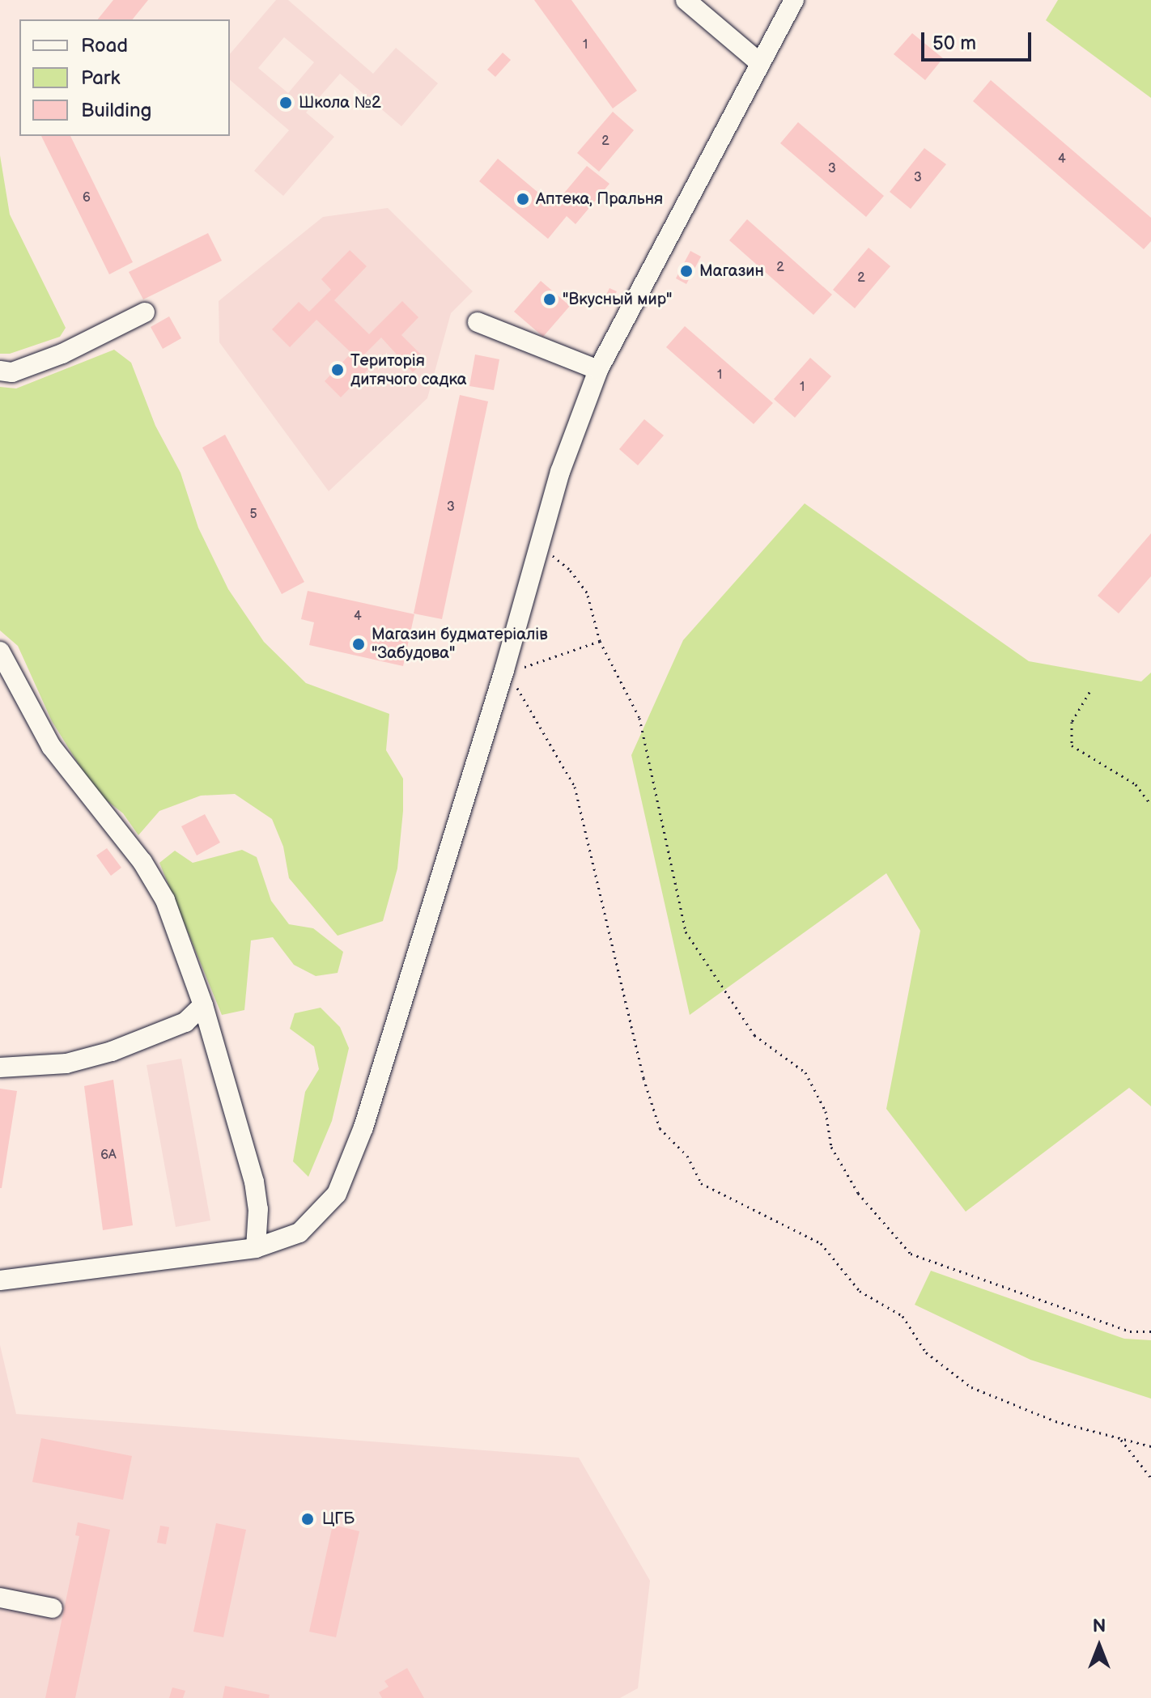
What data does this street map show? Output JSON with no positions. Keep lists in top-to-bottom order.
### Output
{
  "places": [
    "Школа №2",
    "Аптека, Пральня",
    "Магазин",
    "\"Вкусный мир\"",
    "Територія дитячого садка",
    "Магазин будматеріалів \"Забудова\"",
    "ЦГБ"
  ],
  "house_numbers": [
    "1",
    "2",
    "4",
    "3",
    "3",
    "6",
    "2",
    "2",
    "1",
    "1",
    "3",
    "5",
    "4",
    "6А"
  ],
  "legend": ["Road", "Park", "Building"],
  "scale_bar": "50 m",
  "north": "top"
}
